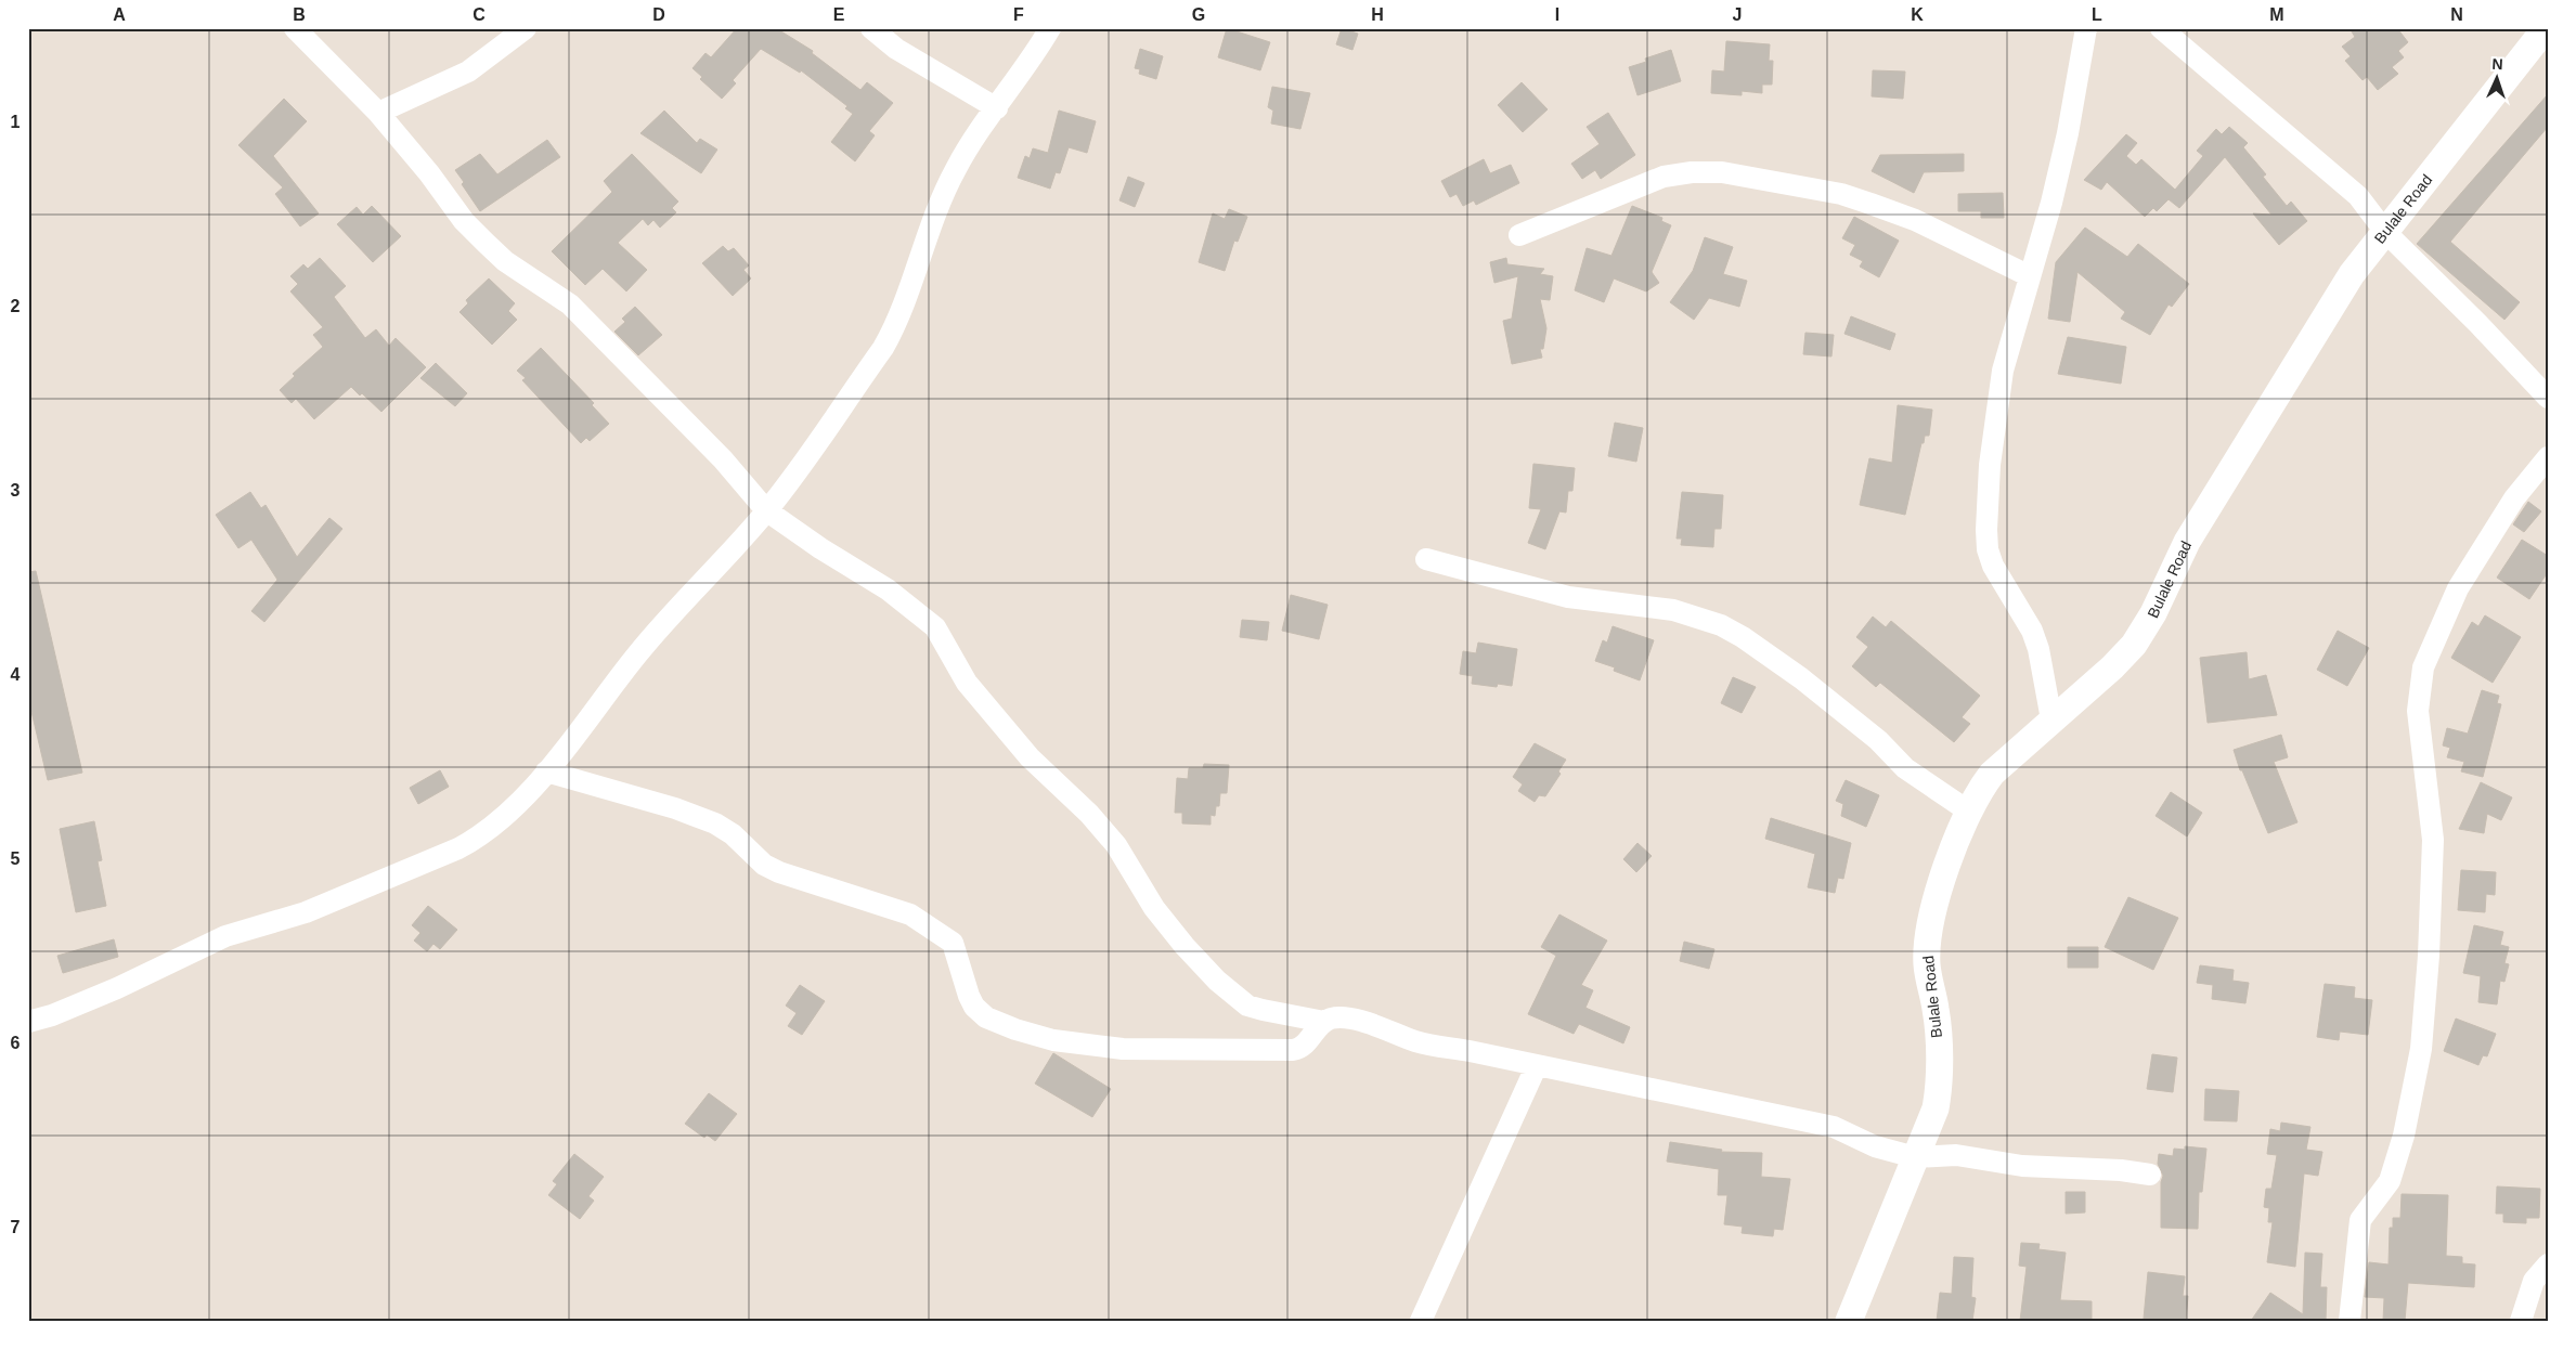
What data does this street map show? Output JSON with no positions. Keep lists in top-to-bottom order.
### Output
{
  "streets": {
    "street": ["Bulale Road"]
  },
  "north": "top",
  "grid": {
    "columns": [
      "A",
      "B",
      "C",
      "D",
      "E",
      "F",
      "G",
      "H",
      "I",
      "J",
      "K",
      "L",
      "M",
      "N"
    ],
    "rows": [
      "1",
      "2",
      "3",
      "4",
      "5",
      "6",
      "7"
    ]
  }
}
